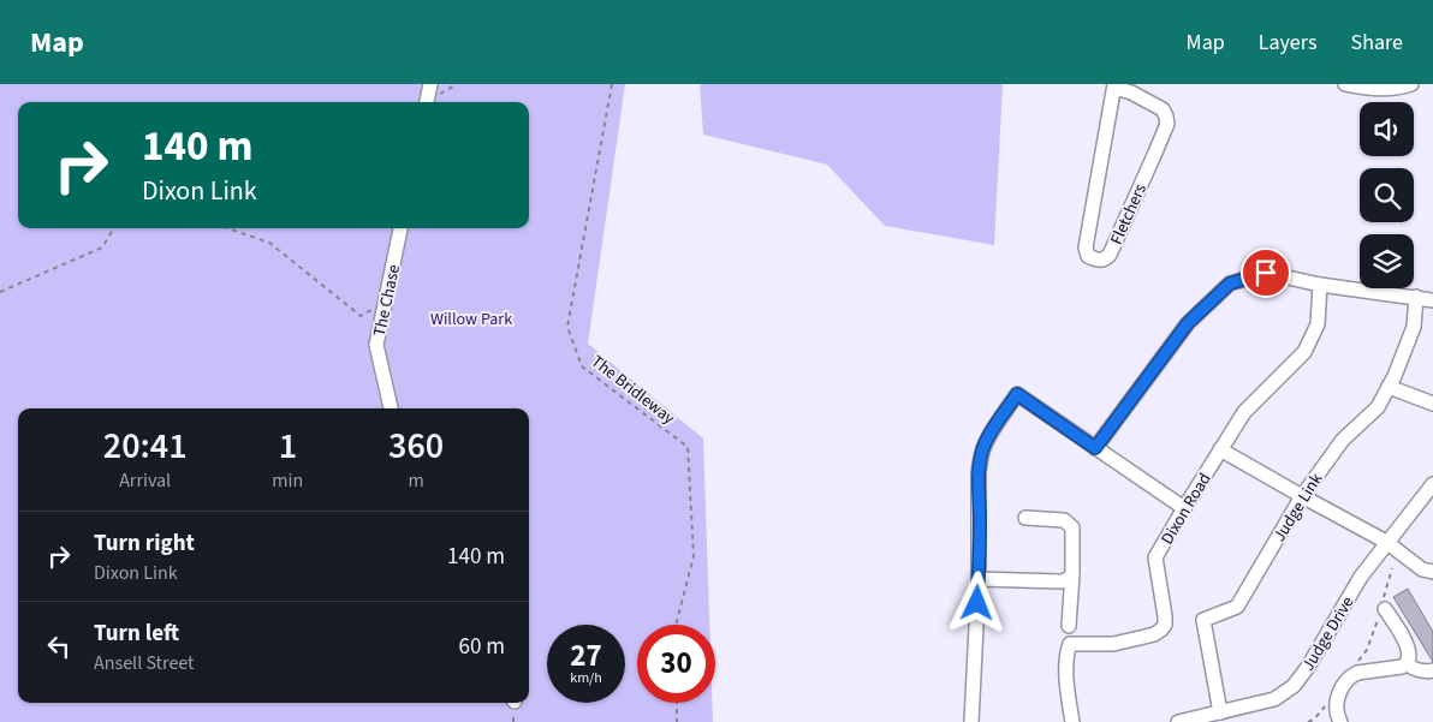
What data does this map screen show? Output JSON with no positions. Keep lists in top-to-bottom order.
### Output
{
  "streets": {
    "street": [
      "Fletchers",
      "The Chase",
      "Judge Link",
      "Dixon Road",
      "Judge Drive"
    ],
    "path": ["The Bridleway"]
  },
  "crossings": [
    ["Judge Link", "Judge Drive"]
  ],
  "parks": ["Willow Park"],
  "page": {
    "header": "Map",
    "nav": ["Map", "Layers", "Share"],
    "turn": ["140 m", "Dixon Link"],
    "eta": [
      "20:41",
      "Arrival",
      "1",
      "min",
      "360",
      "m"
    ],
    "list": [
      {
        "name": "Turn right",
        "note": "Dixon Link",
        "value": "140 m"
      },
      {
        "name": "Turn left",
        "note": "Ansell Street",
        "value": "60 m"
      }
    ],
    "speed": "27 km/h",
    "limit": "30"
  }
}
